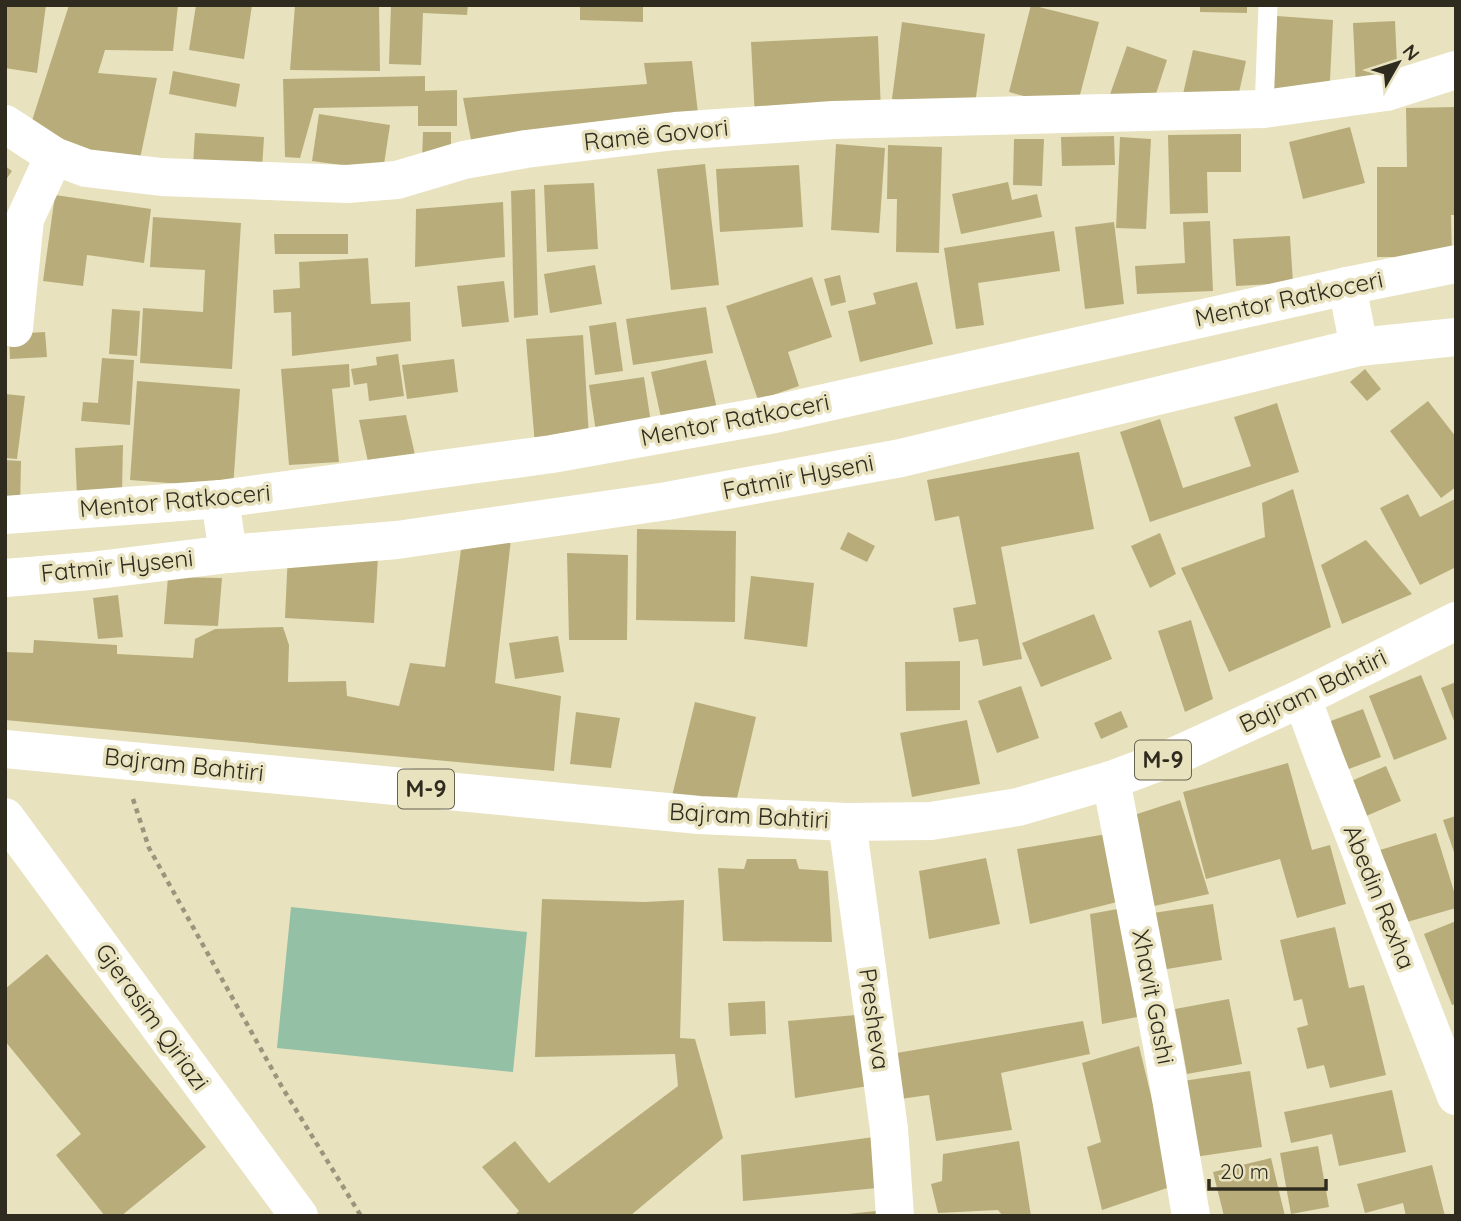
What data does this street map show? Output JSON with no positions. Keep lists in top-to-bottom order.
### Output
{
  "streets": {
    "street": [
      "Ramë Govori",
      "Mentor Ratkoceri",
      "Fatmir Hyseni",
      "Bajram Bahtiri",
      "M-9",
      "Abedin Rexha",
      "Xhavit Gashi",
      "Gjerasim Qiriazi",
      "Presheva"
    ]
  },
  "crossings": [
    ["Mentor Ratkoceri", "Fatmir Hyseni"],
    ["Bajram Bahtiri", "Abedin Rexha"],
    ["Bajram Bahtiri", "Xhavit Gashi"],
    ["Bajram Bahtiri", "Presheva"]
  ],
  "scale_bar": "20 m",
  "north": "top right"
}
